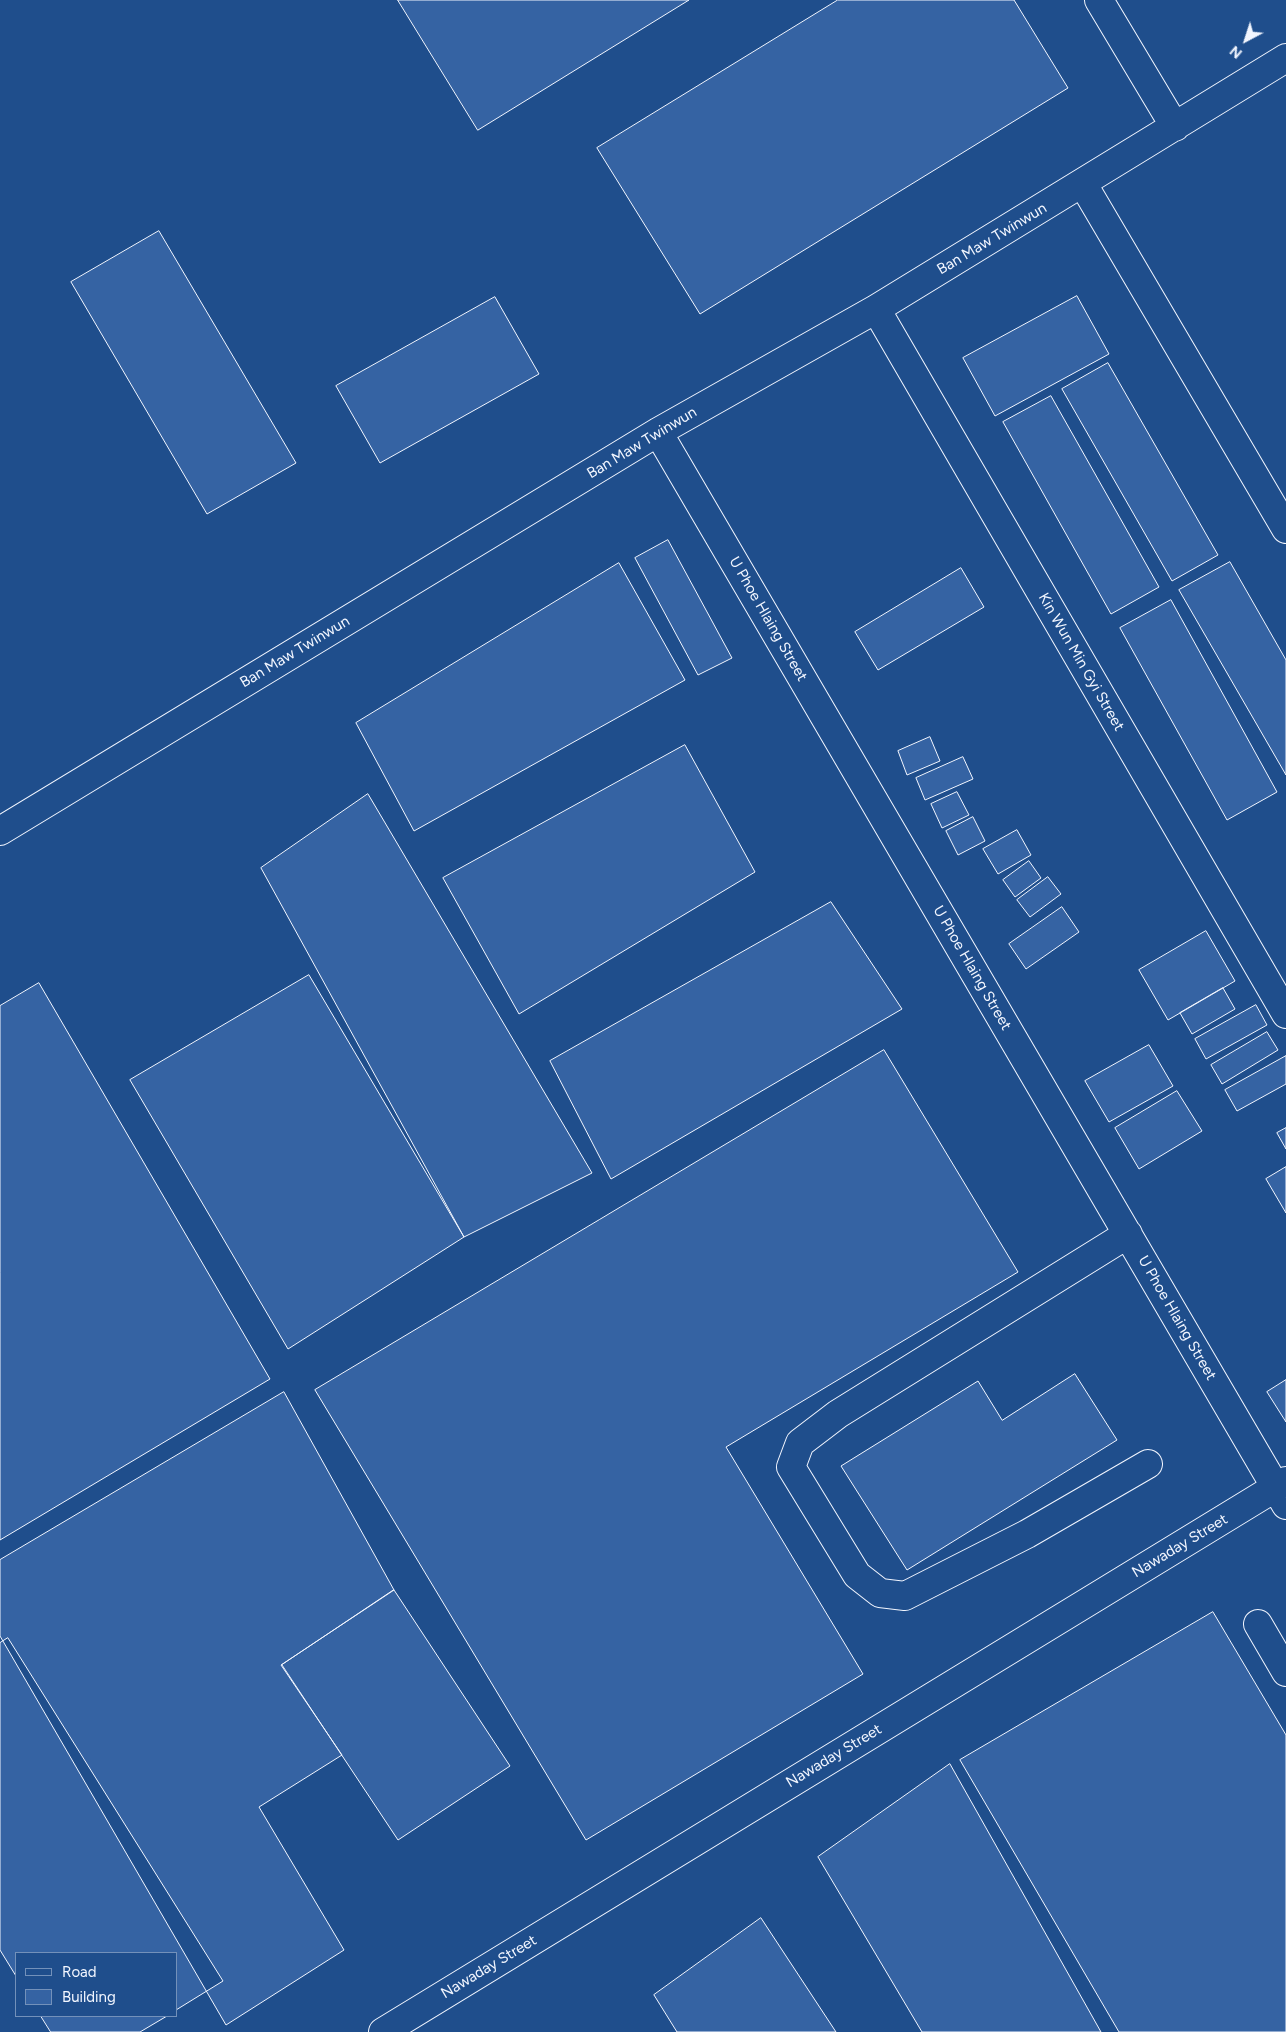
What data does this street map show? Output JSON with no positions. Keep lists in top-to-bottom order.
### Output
{
  "streets": {
    "street": [
      "Ban Maw Twinwun",
      "U Phoe Hlaing Street",
      "Kin Wun Min Gyi Street",
      "Nawaday Street"
    ]
  },
  "crossings": [
    ["Ban Maw Twinwun", "U Phoe Hlaing Street"],
    ["Ban Maw Twinwun", "Kin Wun Min Gyi Street"],
    ["U Phoe Hlaing Street", "Nawaday Street"]
  ],
  "legend": ["Road", "Building"],
  "north": "bottom left"
}
